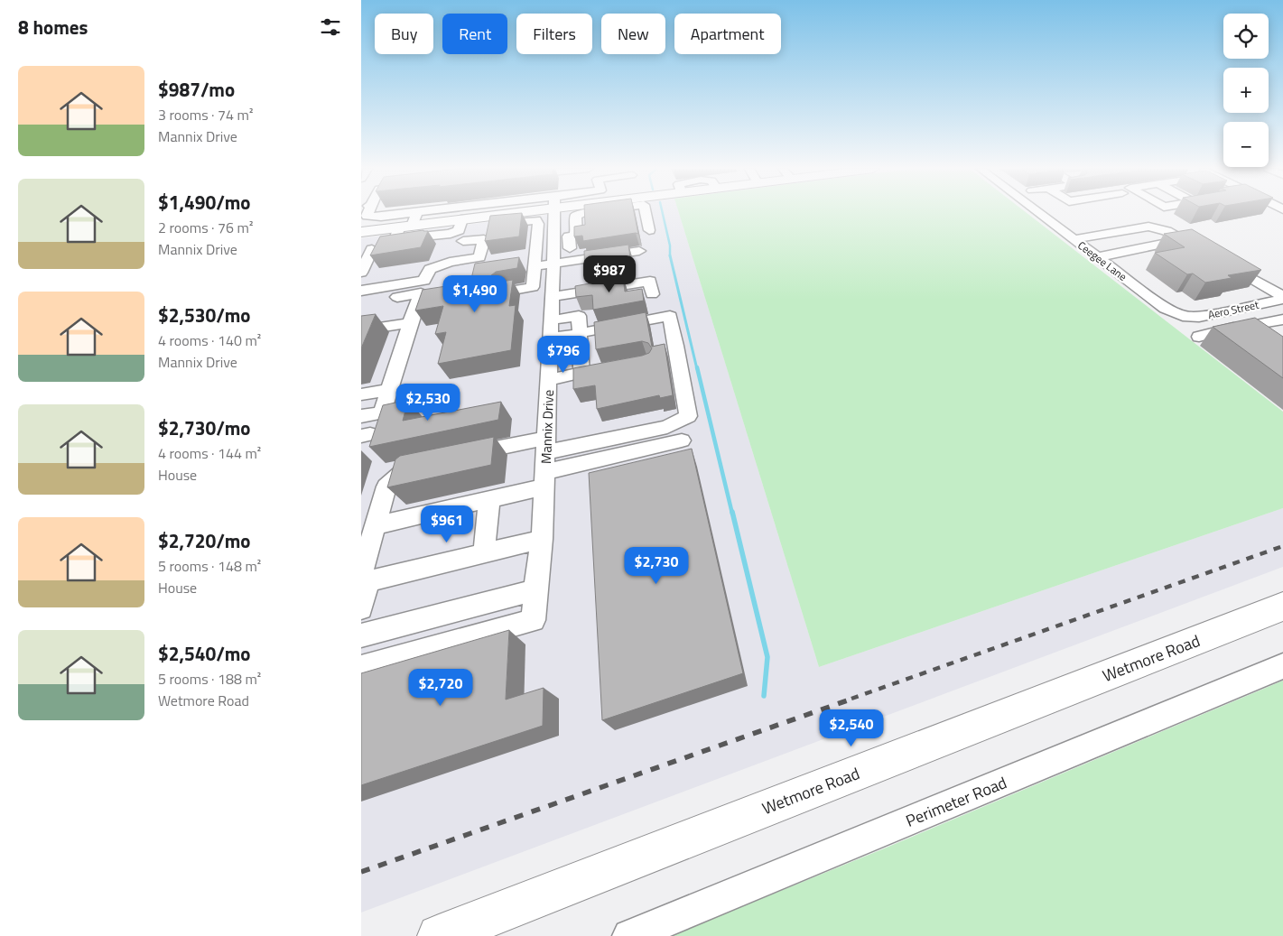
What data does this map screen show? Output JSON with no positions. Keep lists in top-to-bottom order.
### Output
{
  "streets": {
    "main road": ["Wetmore Road"],
    "street": [
      "Ceegee Lane",
      "Aero Street",
      "Mannix Drive",
      "Perimeter Road"
    ]
  },
  "crossings": [
    ["Ceegee Lane", "Aero Street"]
  ],
  "page": {
    "heading": "8 homes",
    "map_buttons": ["+", "−"],
    "chip": [
      "Buy",
      "Rent",
      "Filters",
      "New",
      "Apartment"
    ],
    "list": [
      {
        "name": "$987/mo",
        "note": "3 rooms · 74 m² · Mannix Drive"
      },
      {
        "name": "$1,490/mo",
        "note": "2 rooms · 76 m² · Mannix Drive"
      },
      {
        "name": "$2,530/mo",
        "note": "4 rooms · 140 m² · Mannix Drive"
      },
      {
        "name": "$2,730/mo",
        "note": "4 rooms · 144 m² · House"
      },
      {
        "name": "$2,720/mo",
        "note": "5 rooms · 148 m² · House"
      },
      {
        "name": "$2,540/mo",
        "note": "5 rooms · 188 m² · Wetmore Road"
      }
    ],
    "price": [
      "$987",
      "$1,490",
      "$796",
      "$2,530",
      "$961",
      "$2,730",
      "$2,720",
      "$2,540"
    ]
  }
}
